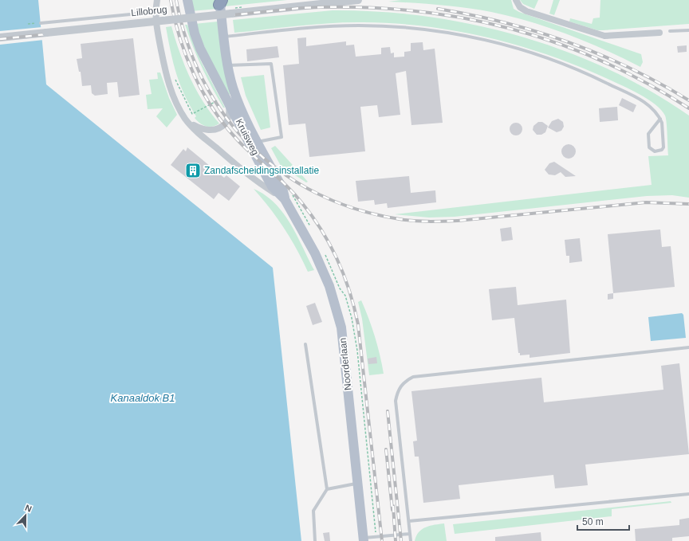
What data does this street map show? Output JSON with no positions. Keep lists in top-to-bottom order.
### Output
{
  "streets": {
    "main road": ["Kruisweg", "Noorderlaan"],
    "street": ["Lillobrug"]
  },
  "crossings": [
    ["Kruisweg", "Noorderlaan"]
  ],
  "water": ["Kanaaldok B1"],
  "places": {
    "building": ["Zandafscheidingsinstallatie"]
  },
  "scale_bar": "50 m",
  "north": "top"
}
